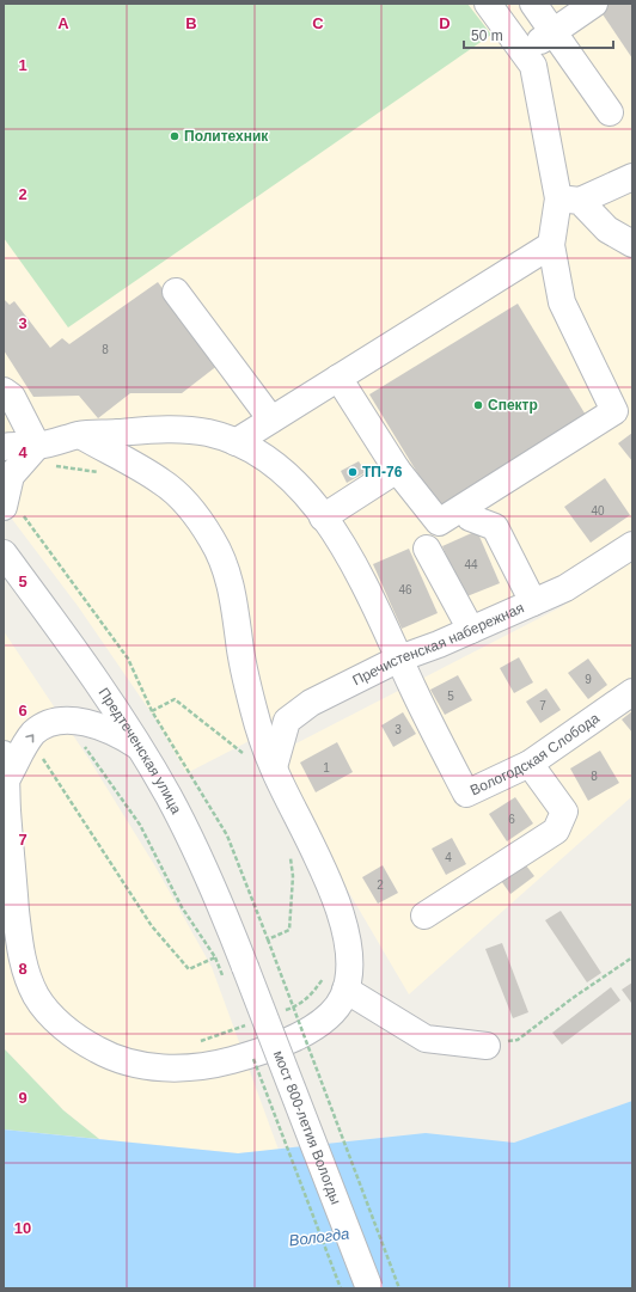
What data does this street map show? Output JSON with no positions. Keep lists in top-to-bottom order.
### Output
{
  "streets": {
    "street": [
      "Пречистенская набережная",
      "Предтеченская улица",
      "Вологодская Слобода",
      "мост 800-летия Вологды"
    ]
  },
  "crossings": [
    ["Пречистенская набережная", "Вологодская Слобода"],
    ["Предтеченская улица", "мост 800-летия Вологды"]
  ],
  "water": ["Вологда"],
  "places": ["Политехник", "Спектр", "ТП-76"],
  "house_numbers": [
    "8",
    "40",
    "44",
    "46",
    "9",
    "5",
    "7",
    "3",
    "1",
    "8",
    "6",
    "4",
    "2"
  ],
  "scale_bar": "50 m",
  "grid": {
    "columns": [
      "A",
      "B",
      "C",
      "D"
    ],
    "rows": [
      "1",
      "2",
      "3",
      "4",
      "5",
      "6",
      "7",
      "8",
      "9",
      "10"
    ]
  }
}
